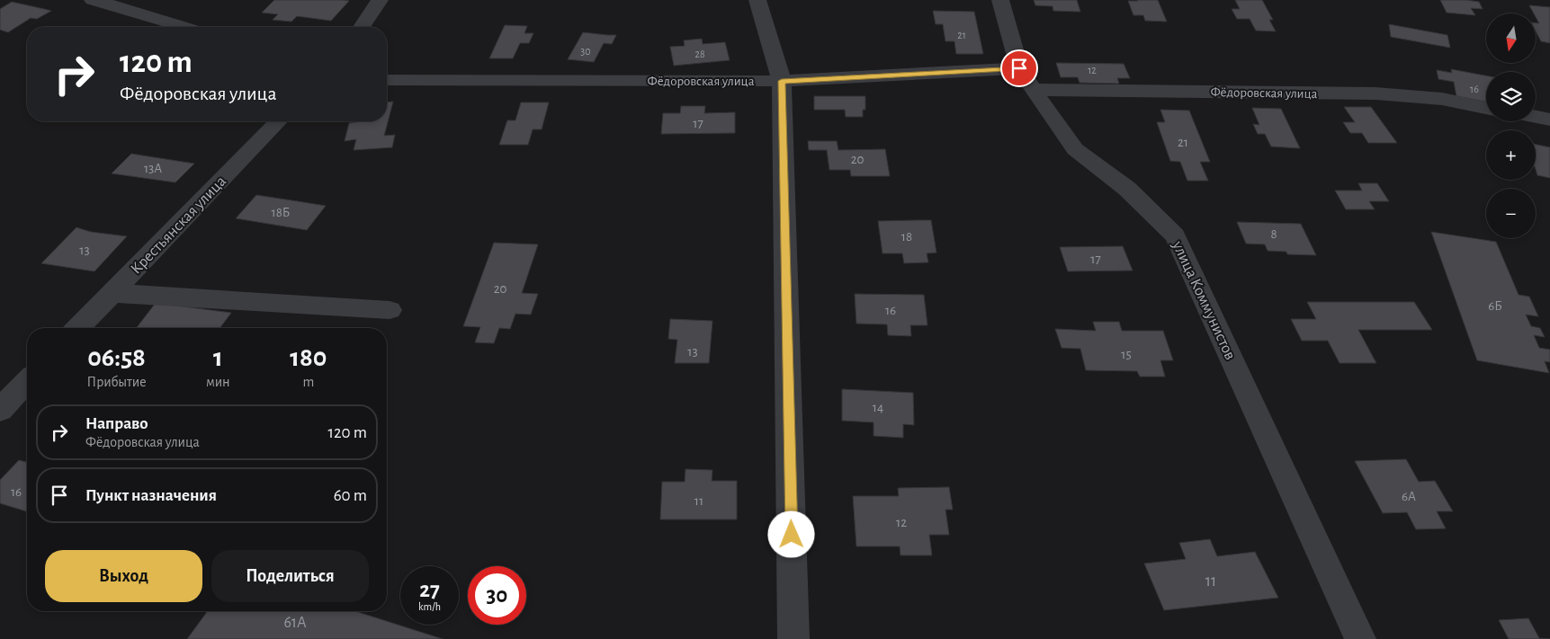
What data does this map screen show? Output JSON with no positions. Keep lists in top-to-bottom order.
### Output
{
  "streets": {
    "street": ["Фёдоровская улица", "Крестьянская улица", "улица Коммунистов"]
  },
  "crossings": [
    ["Фёдоровская улица", "улица Коммунистов"]
  ],
  "house_numbers": [
    "21",
    "30",
    "28",
    "12",
    "16",
    "17",
    "21",
    "20",
    "13А",
    "18Б",
    "8",
    "18",
    "13",
    "17",
    "20",
    "6Б",
    "16",
    "13",
    "15",
    "14",
    "16",
    "6А",
    "11",
    "12",
    "11",
    "61А"
  ],
  "north": "bottom",
  "page": {
    "map_buttons": ["+", "−"],
    "turn": ["120 m", "Фёдоровская улица"],
    "eta": [
      "06:58",
      "Прибытие",
      "1",
      "мин",
      "180",
      "m"
    ],
    "list": [
      {
        "name": "Направо",
        "note": "Фёдоровская улица",
        "value": "120 m"
      },
      {
        "name": "Пункт назначения",
        "value": "60 m"
      }
    ],
    "buttons": ["Выход", "Поделиться"],
    "speed": "27 km/h",
    "limit": "30"
  }
}
